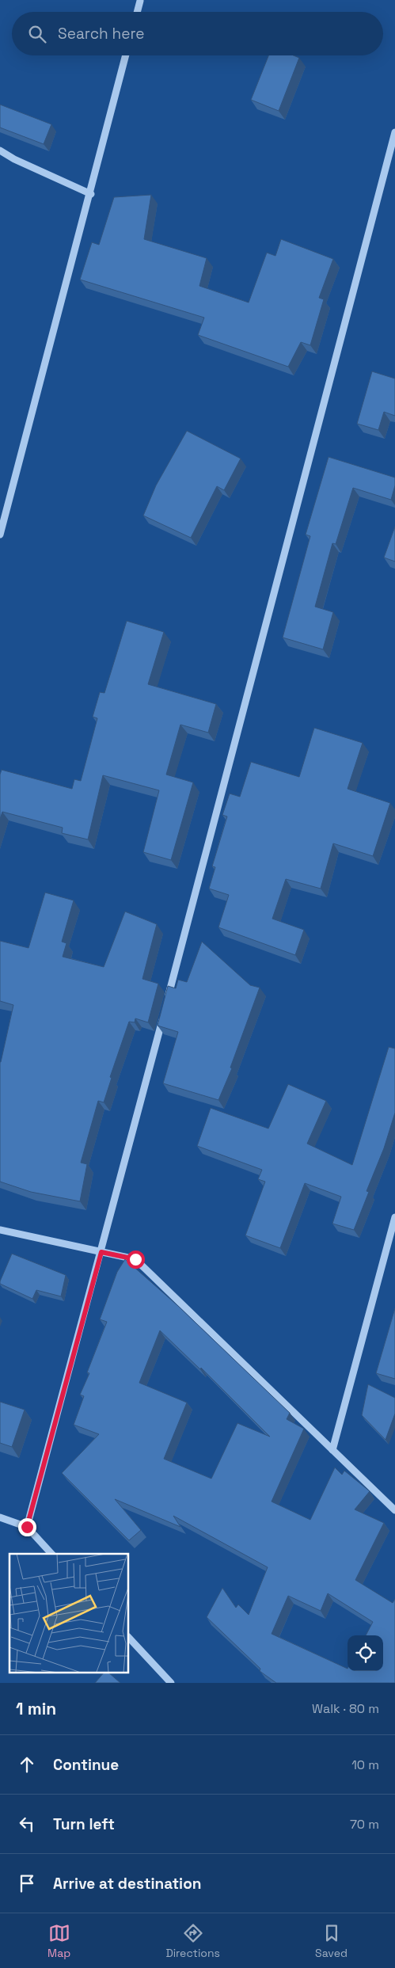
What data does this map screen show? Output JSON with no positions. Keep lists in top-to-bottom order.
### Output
{
  "page": {
    "search": "Search here",
    "heading": ["1 min", "Walk · 80 m"],
    "list": [
      ["Continue", "10 m"],
      ["Turn left", "70 m"],
      "Arrive at destination"
    ],
    "nav": ["Map", "Directions", "Saved"]
  }
}
